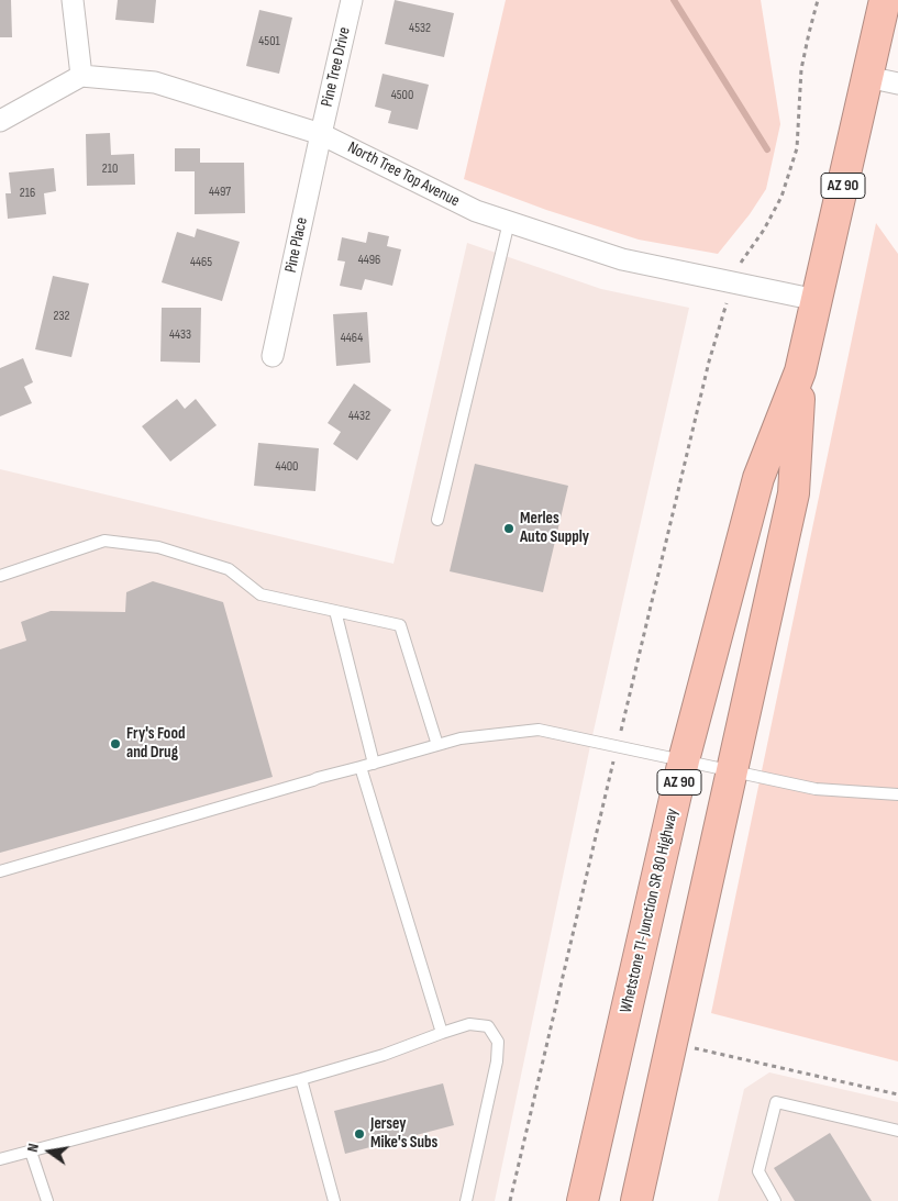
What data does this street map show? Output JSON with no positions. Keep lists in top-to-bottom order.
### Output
{
  "streets": {
    "highway": ["AZ 90", "Whetstone TI-Junction SR 80 Highway"],
    "street": ["Pine Tree Drive", "North Tree Top Avenue", "Pine Place"]
  },
  "crossings": [
    ["Pine Tree Drive", "North Tree Top Avenue"],
    ["Pine Tree Drive", "Pine Place"],
    ["North Tree Top Avenue", "Pine Place"],
    ["North Tree Top Avenue", "Whetstone TI-Junction SR 80 Highway"]
  ],
  "places": ["Merles Auto Supply", "Fry's Food and Drug", "Jersey Mike's Subs"],
  "house_numbers": [
    "4532",
    "4501",
    "4500",
    "210",
    "4497",
    "216",
    "4496",
    "4465",
    "232",
    "4433",
    "4464",
    "4432",
    "4400"
  ],
  "north": "left"
}
